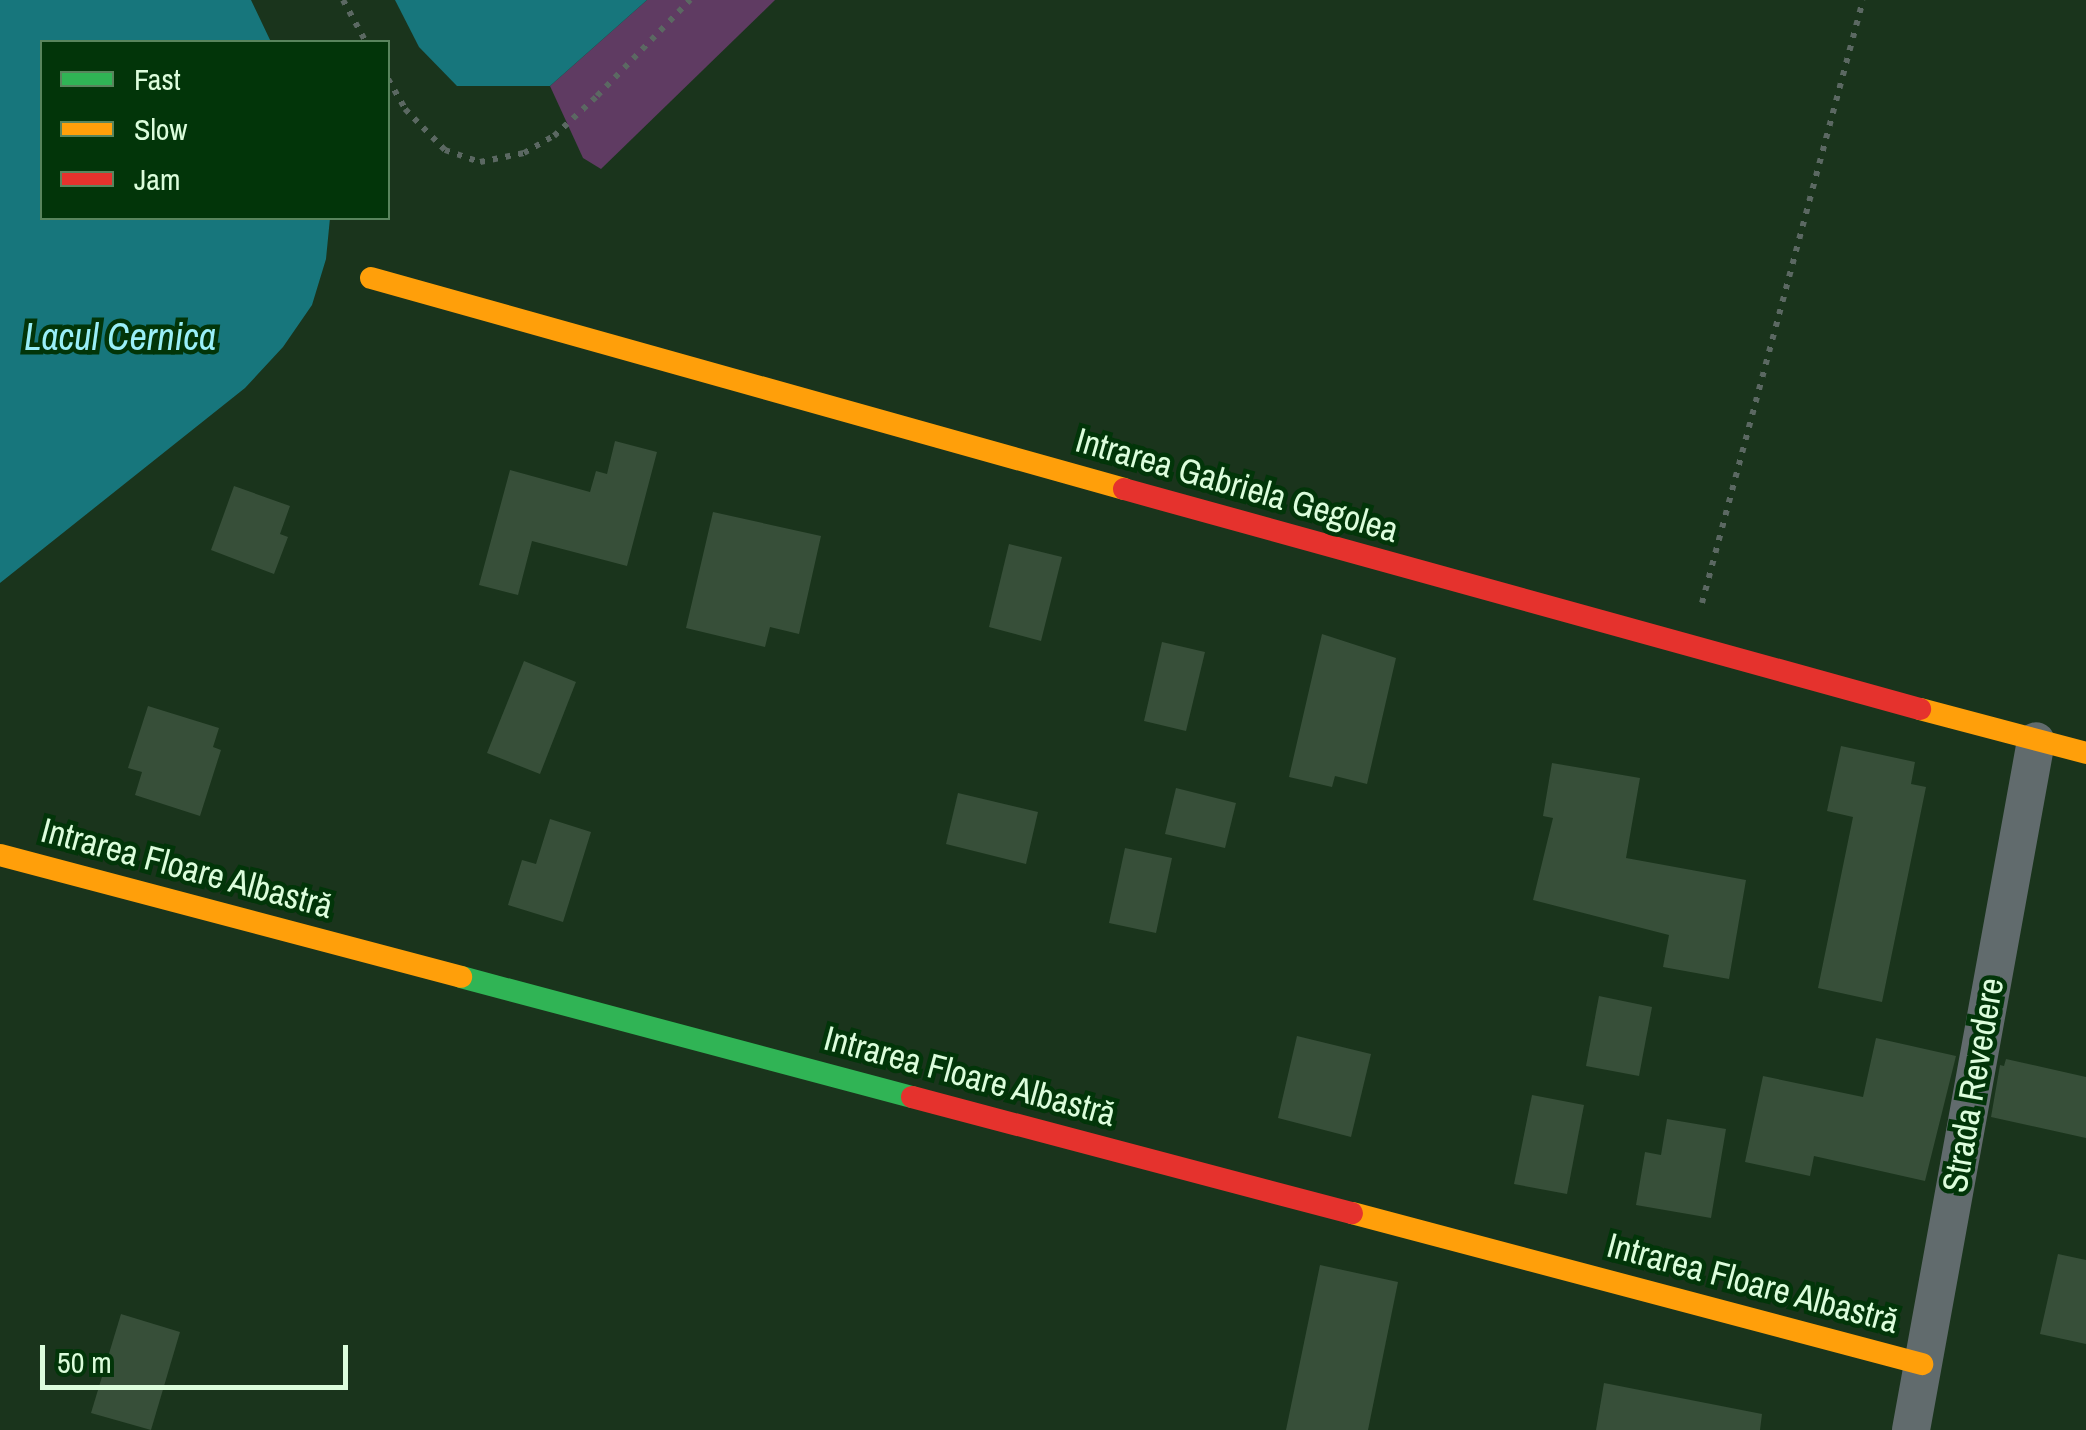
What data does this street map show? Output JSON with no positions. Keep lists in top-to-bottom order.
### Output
{
  "streets": {
    "street": ["Intrarea Gabriela Gegolea", "Intrarea Floare Albastră", "Strada Revedere"]
  },
  "crossings": [
    ["Intrarea Gabriela Gegolea", "Strada Revedere"],
    ["Intrarea Floare Albastră", "Strada Revedere"]
  ],
  "water": ["Lacul Cernica"],
  "legend": ["Fast", "Slow", "Jam"],
  "scale_bar": "50 m"
}
